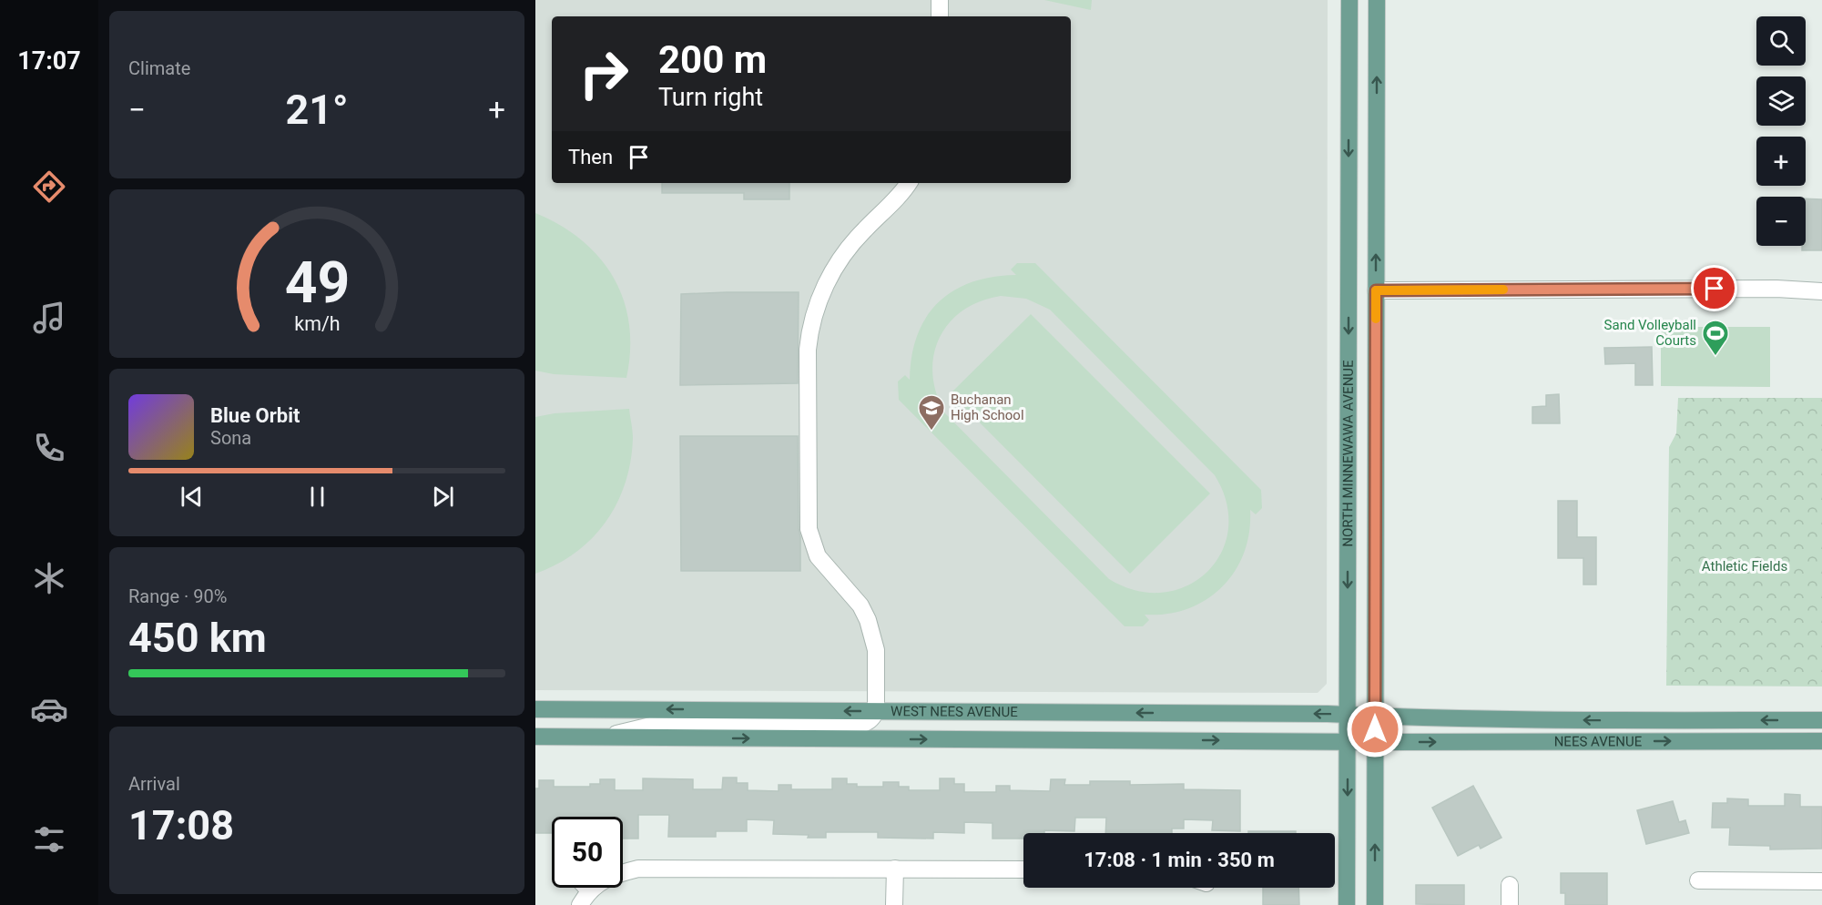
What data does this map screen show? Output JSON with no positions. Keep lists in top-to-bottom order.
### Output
{
  "streets": {
    "main road": ["NORTH MINNEWAWA AVENUE", "WEST NEES AVENUE", "NEES AVENUE"]
  },
  "crossings": [
    ["NORTH MINNEWAWA AVENUE", "WEST NEES AVENUE"],
    ["NORTH MINNEWAWA AVENUE", "NEES AVENUE"],
    ["WEST NEES AVENUE", "NEES AVENUE"]
  ],
  "parks": ["Athletic Fields"],
  "places": {
    "sports": ["Sand Volleyball Courts"],
    "school or university": ["Buchanan High School"]
  },
  "page": {
    "tabs": "17:07",
    "tile": [
      "Climate",
      ["Range · 90%", "450 km"],
      ["Arrival", "17:08"]
    ],
    "map_buttons": ["+", "−"],
    "turn": ["200 m", "Turn right"],
    "heat": ["−", "21°", "+"],
    "then": "Then",
    "song": ["Blue Orbit", "Sona"],
    "limit": "50",
    "trip": "17:08 · 1 min · 350 m",
    "gauge": ["49", "km/h"]
  }
}
